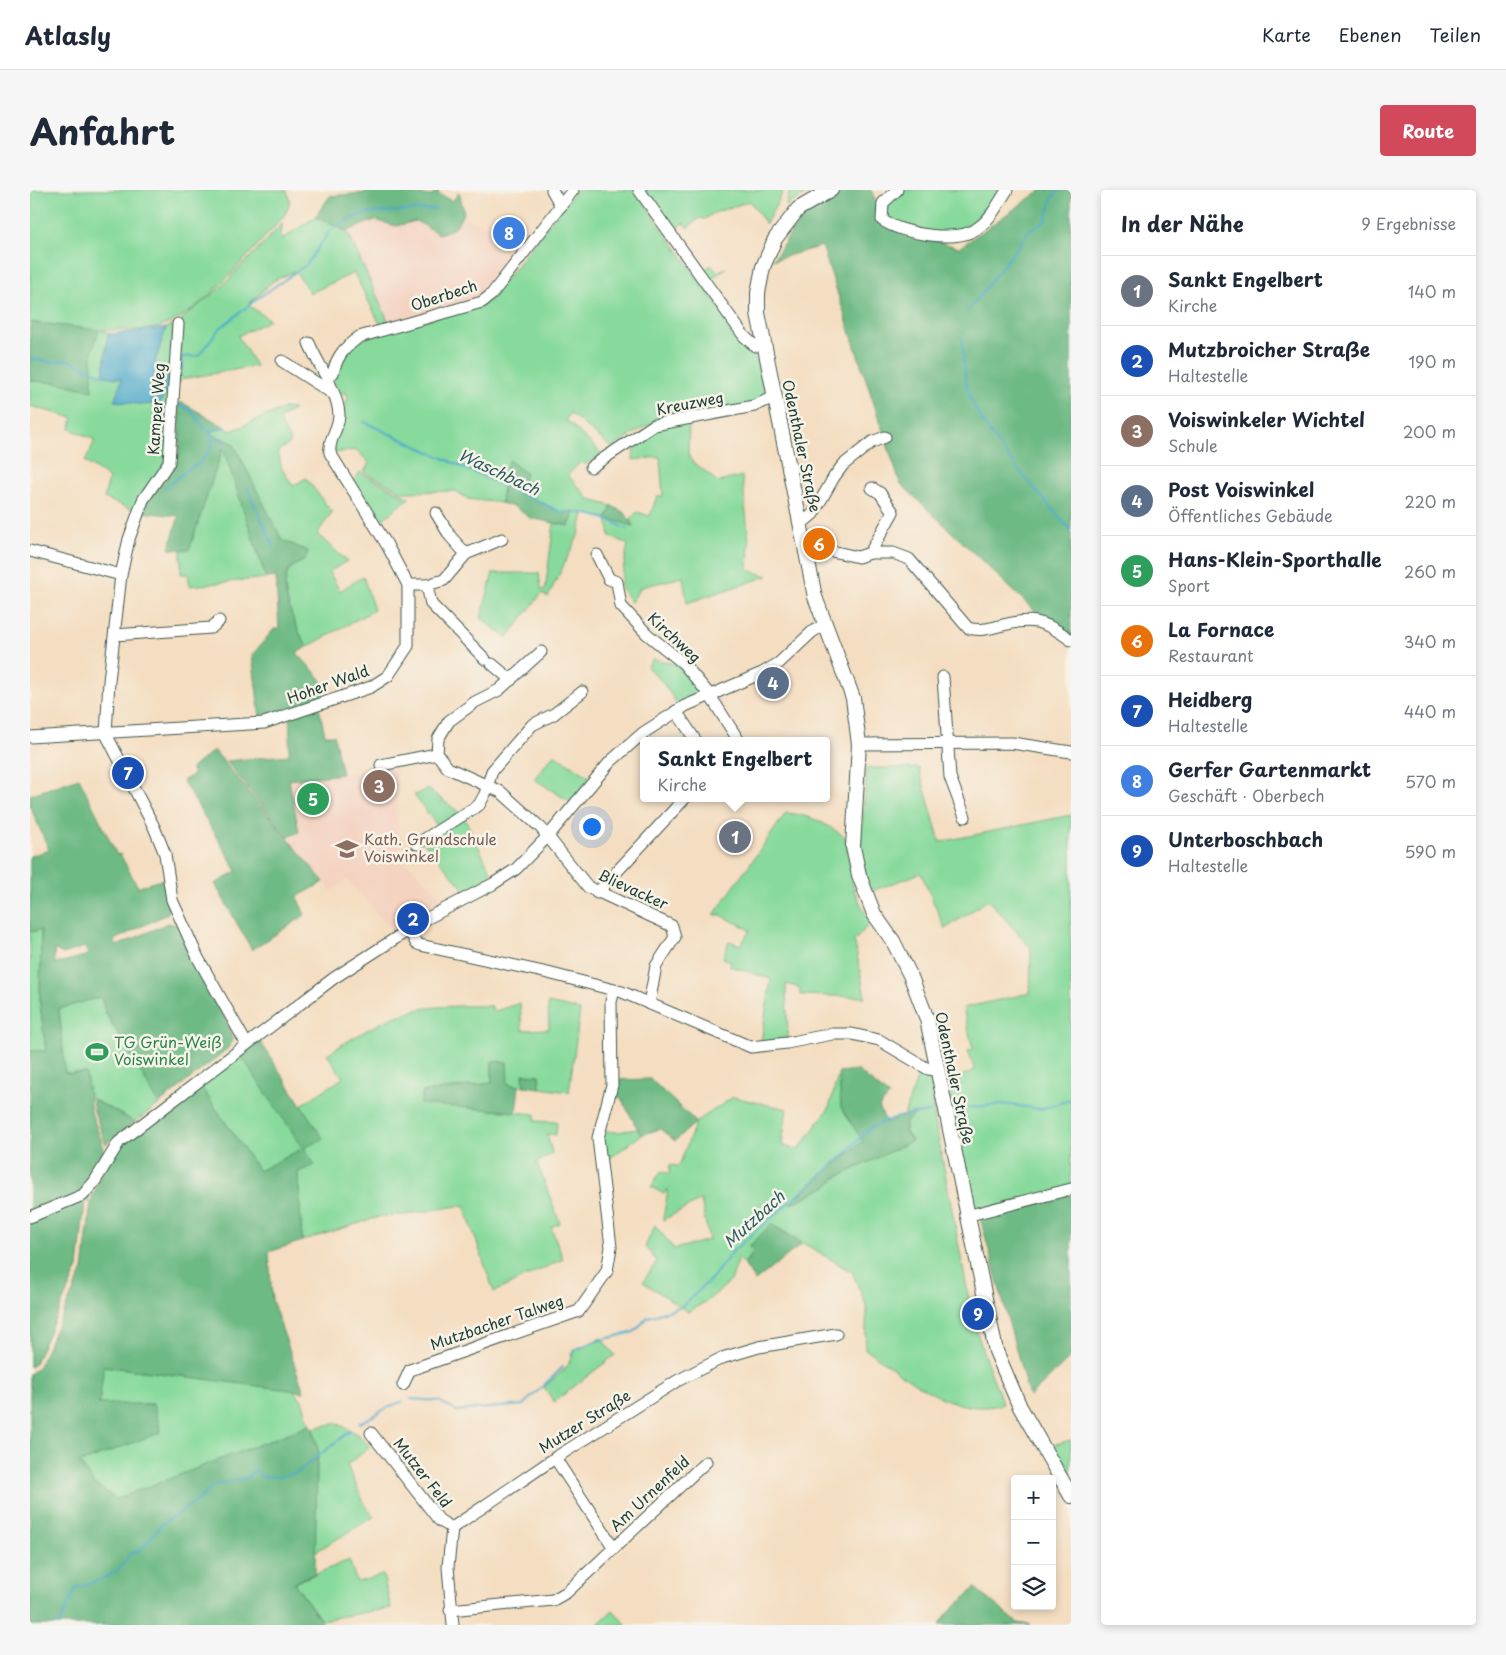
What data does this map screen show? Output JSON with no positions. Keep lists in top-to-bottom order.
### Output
{
  "streets": {
    "main road": ["Odenthaler Straße"],
    "street": [
      "Oberbech",
      "Kreuzweg",
      "Kamper Weg",
      "Kirchweg",
      "Hoher Wald",
      "Blievacker",
      "Mutzbacher Talweg",
      "Mutzer Straße",
      "Mutzer Feld",
      "Am Urnenfeld"
    ]
  },
  "crossings": [
    ["Kreuzweg", "Odenthaler Straße"],
    ["Kamper Weg", "Hoher Wald"],
    ["Mutzer Straße", "Mutzer Feld"],
    ["Mutzer Straße", "Am Urnenfeld"]
  ],
  "water": ["Waschbach", "Mutzbach"],
  "places": {
    "school or university": ["Kath. Grundschule Voiswinkel"],
    "sports": ["TG Grün-Weiß Voiswinkel"]
  },
  "page": {
    "header": "Atlasly",
    "nav": ["Karte", "Ebenen", "Teilen"],
    "title": "Anfahrt",
    "buttons": "Route",
    "heading": ["In der Nähe", "9 Ergebnisse"],
    "pins": [
      "8",
      "6",
      "4",
      "7",
      "3",
      "5",
      "1",
      "2",
      "9"
    ],
    "list": [
      {
        "mark": "1",
        "name": "Sankt Engelbert",
        "note": "Kirche",
        "value": "140 m"
      },
      {
        "mark": "2",
        "name": "Mutzbroicher Straße",
        "note": "Haltestelle",
        "value": "190 m"
      },
      {
        "mark": "3",
        "name": "Voiswinkeler Wichtel",
        "note": "Schule",
        "value": "200 m"
      },
      {
        "mark": "4",
        "name": "Post Voiswinkel",
        "note": "Öffentliches Gebäude",
        "value": "220 m"
      },
      {
        "mark": "5",
        "name": "Hans-Klein-Sporthalle",
        "note": "Sport",
        "value": "260 m"
      },
      {
        "mark": "6",
        "name": "La Fornace",
        "note": "Restaurant",
        "value": "340 m"
      },
      {
        "mark": "7",
        "name": "Heidberg",
        "note": "Haltestelle",
        "value": "440 m"
      },
      {
        "mark": "8",
        "name": "Gerfer Gartenmarkt",
        "note": "Geschäft · Oberbech",
        "value": "570 m"
      },
      {
        "mark": "9",
        "name": "Unterboschbach",
        "note": "Haltestelle",
        "value": "590 m"
      }
    ],
    "popup": ["Sankt Engelbert", "Kirche"],
    "map_buttons": ["+", "−"]
  }
}
